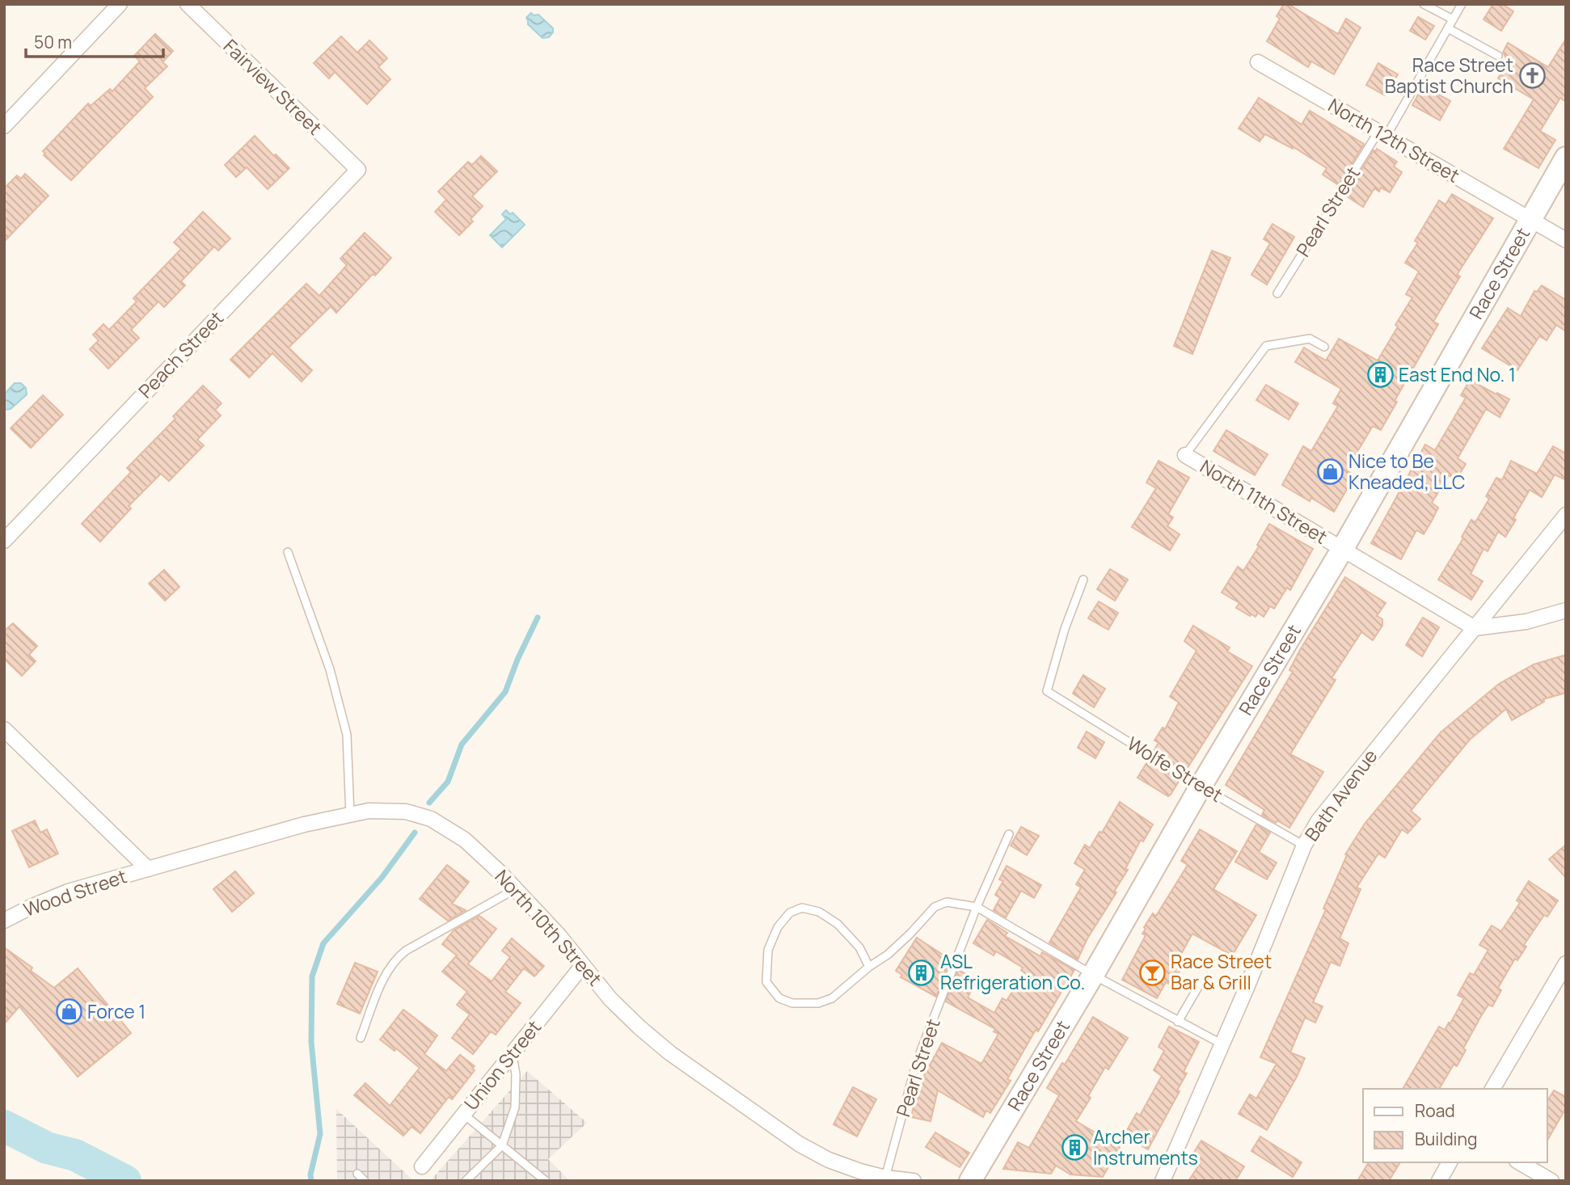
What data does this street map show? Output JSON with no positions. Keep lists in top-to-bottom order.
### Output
{
  "streets": {
    "main road": ["Race Street"],
    "street": [
      "Fairview Street",
      "North 12th Street",
      "Peach Street",
      "North 11th Street",
      "Bath Avenue",
      "Wood Street",
      "North 10th Street",
      "Union Street"
    ],
    "lane": ["Pearl Street", "Wolfe Street"]
  },
  "crossings": [
    ["Fairview Street", "Peach Street"],
    ["North 12th Street", "Pearl Street"],
    ["North 12th Street", "Race Street"],
    ["Pearl Street", "North 10th Street"],
    ["Race Street", "North 11th Street"],
    ["Race Street", "Wolfe Street"],
    ["North 11th Street", "Bath Avenue"],
    ["Wolfe Street", "Bath Avenue"],
    ["Wood Street", "North 10th Street"],
    ["North 10th Street", "Union Street"]
  ],
  "places": {
    "church": ["Race Street Baptist Church"],
    "building": ["East End No. 1", "ASL Refrigeration Co.", "Archer Instruments"],
    "shop": ["Nice to Be Kneaded, LLC", "Force 1"],
    "bar": ["Race Street Bar & Grill"]
  },
  "legend": ["Road", "Building"],
  "scale_bar": "50 m"
}
